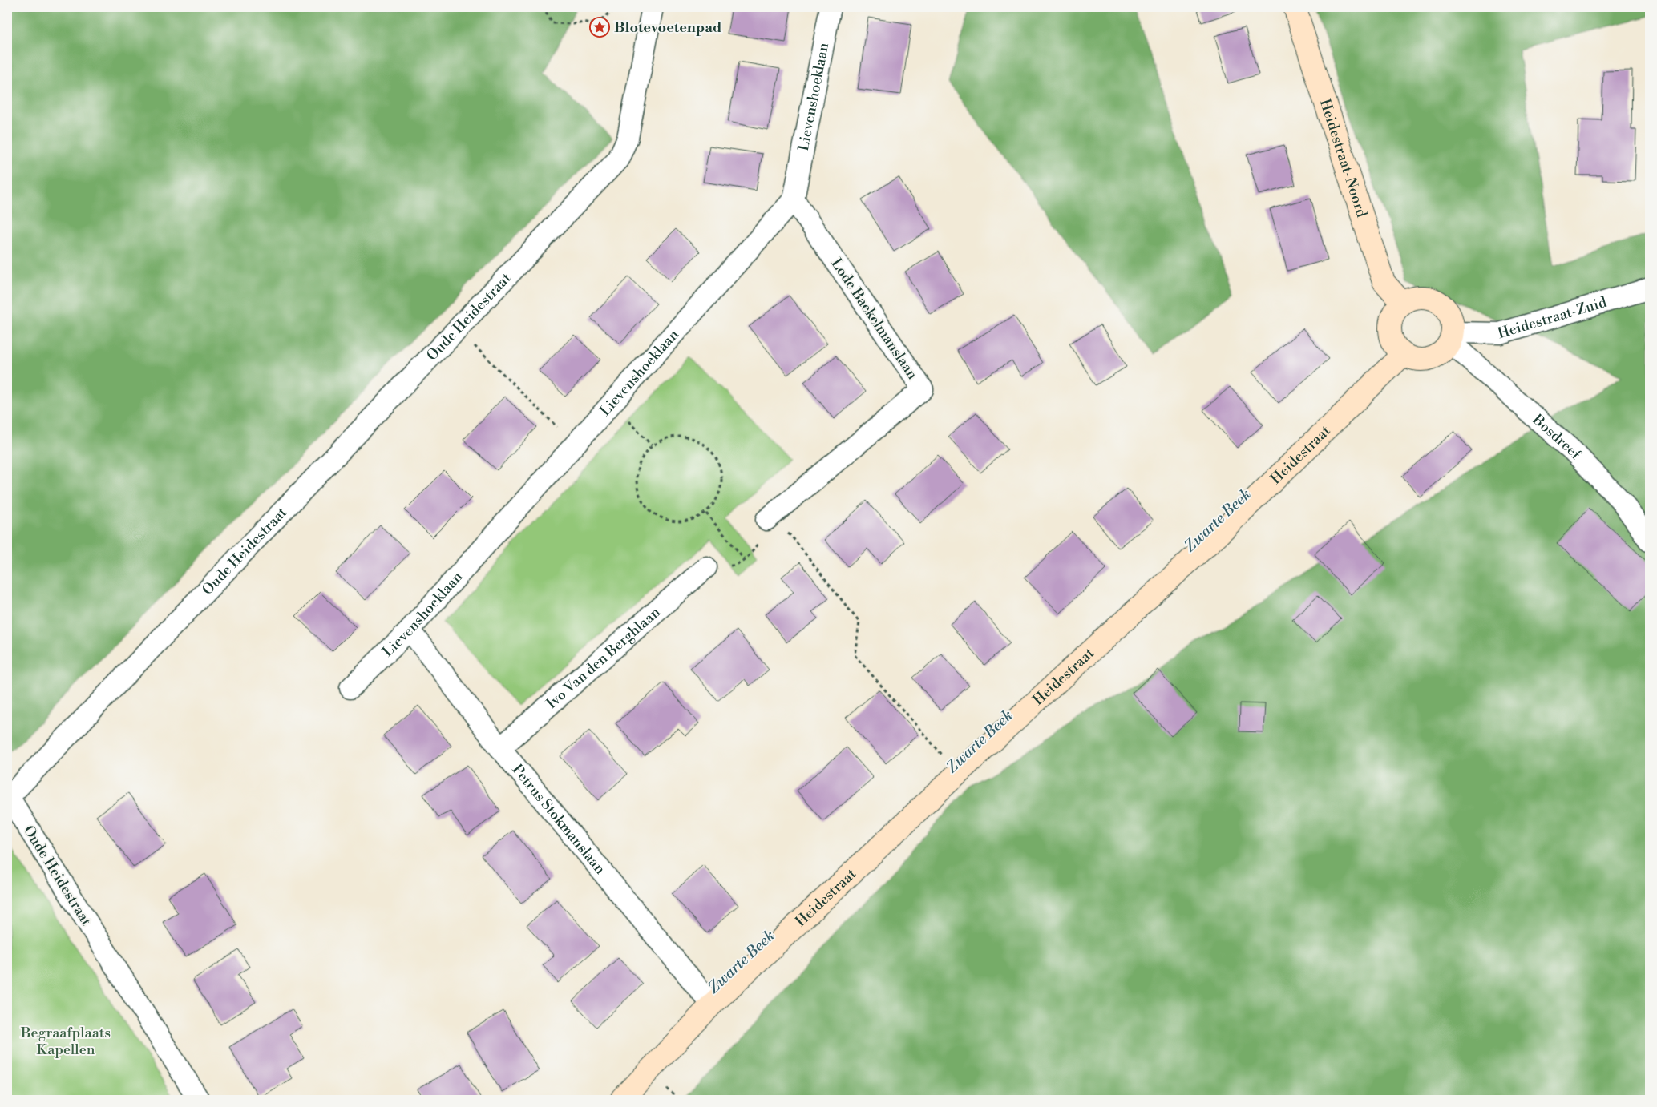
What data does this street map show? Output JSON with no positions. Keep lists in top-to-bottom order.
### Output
{
  "streets": {
    "street": [
      "Lievenshoeklaan",
      "Heidestraat-Noord",
      "Oude Heidestraat",
      "Heidestraat-Zuid",
      "Lode Baekelmanslaan",
      "Bosdreef",
      "Heidestraat",
      "Ivo Van den Berghlaan",
      "Petrus Stokmanslaan"
    ]
  },
  "crossings": [
    ["Lievenshoeklaan", "Lode Baekelmanslaan"],
    ["Lievenshoeklaan", "Petrus Stokmanslaan"],
    ["Heidestraat-Noord", "Heidestraat-Zuid"],
    ["Heidestraat-Noord", "Bosdreef"],
    ["Heidestraat-Noord", "Heidestraat"],
    ["Heidestraat-Zuid", "Bosdreef"],
    ["Heidestraat-Zuid", "Heidestraat"],
    ["Bosdreef", "Heidestraat"],
    ["Heidestraat", "Petrus Stokmanslaan"],
    ["Ivo Van den Berghlaan", "Petrus Stokmanslaan"]
  ],
  "water": ["Zwarte Beek"],
  "parks": ["Begraafplaats Kapellen"],
  "places": {
    "place": ["Blotevoetenpad"]
  }
}
